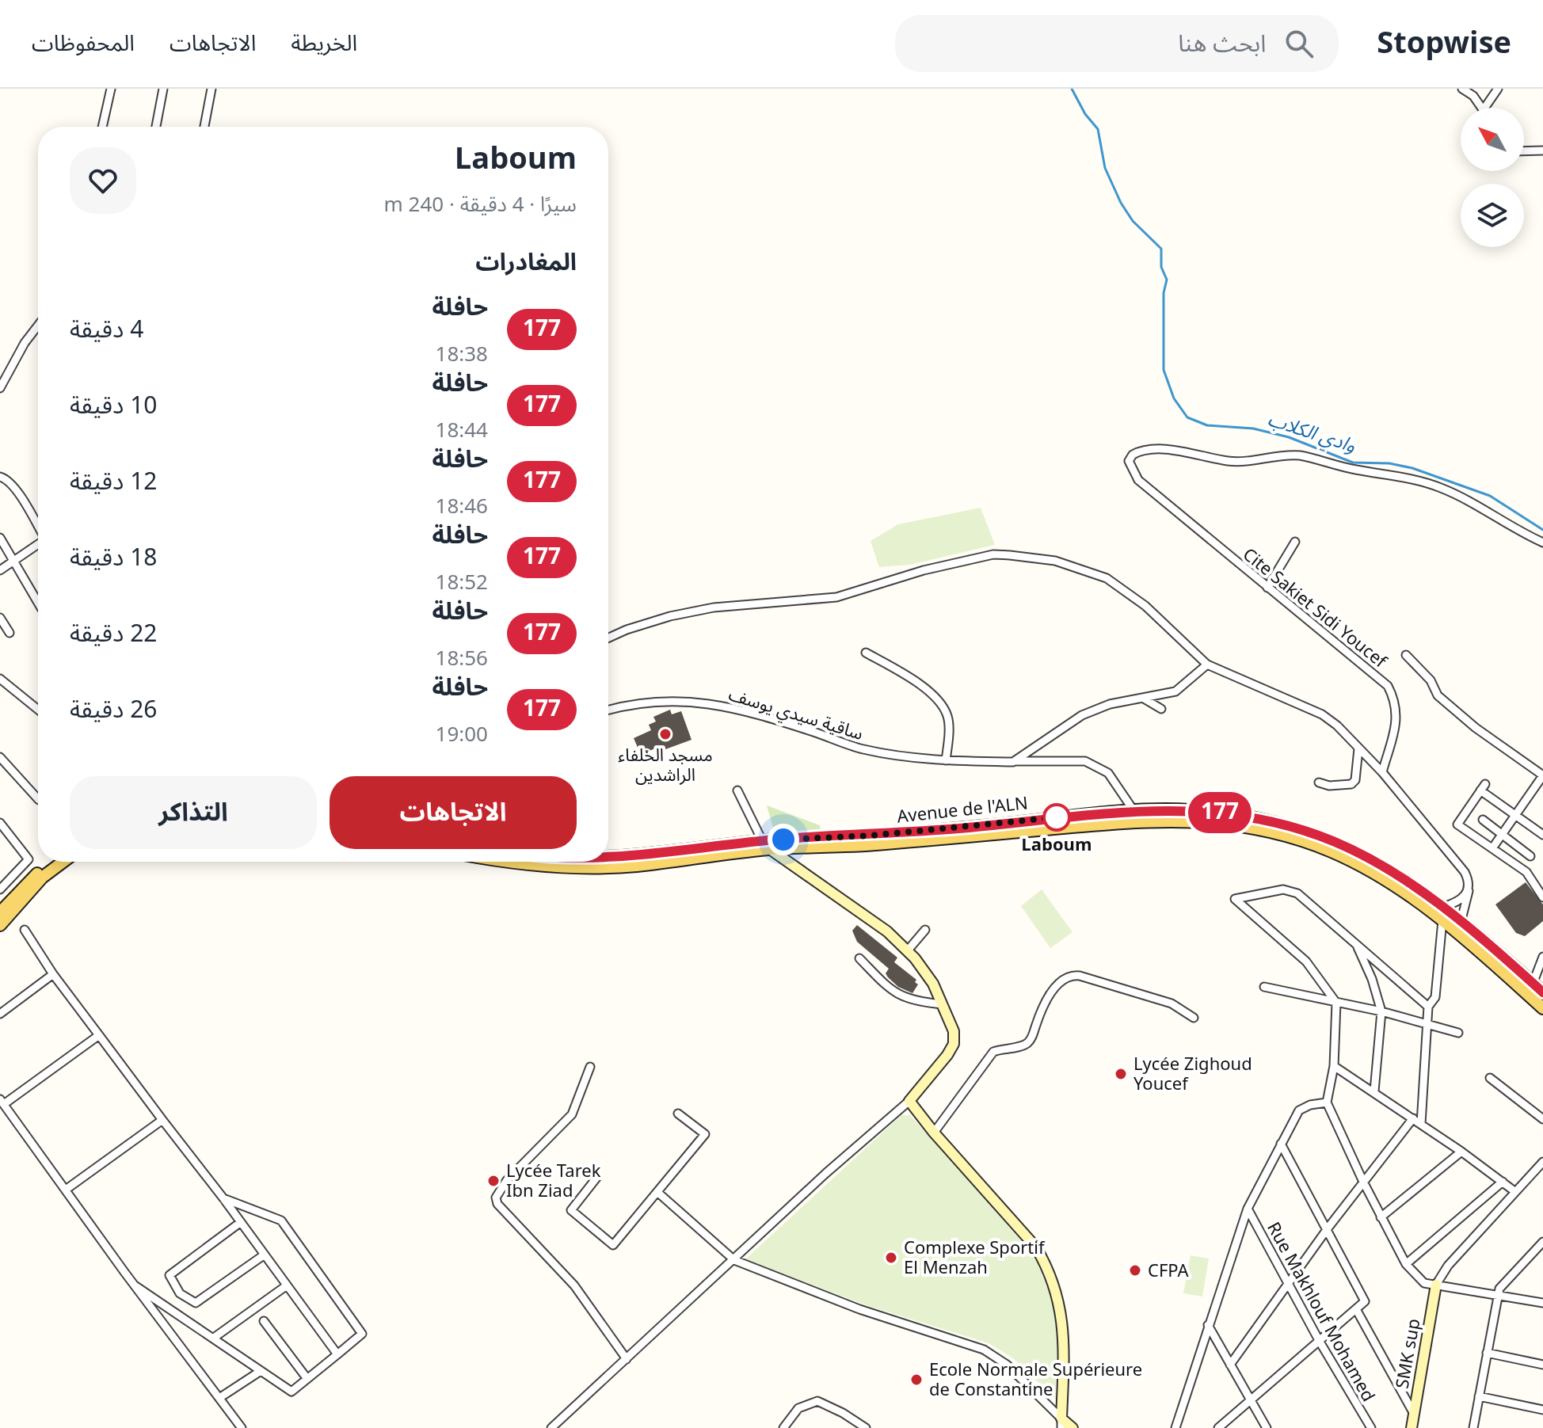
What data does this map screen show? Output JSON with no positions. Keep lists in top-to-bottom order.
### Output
{
  "streets": {
    "main road": ["SMK sup"],
    "street": ["Cite Sakiet Sidi Youcef", "ساقية سيدي يوسف", "Rue Makhlouf Mohamed"]
  },
  "water": ["وادي الكلاب"],
  "places": [
    "مسجد الخلفاء الراشدين",
    "Laboum",
    "Lycée Zighoud Youcef",
    "Lycée Tarek Ibn Ziad",
    "Complexe Sportif El Menzah",
    "CFPA",
    "Ecole Normale Supérieure de Constantine"
  ],
  "lines": ["bus line 177"],
  "north": "top left",
  "page": {
    "header": "Stopwise",
    "search": "ابحث هنا",
    "nav": ["الخريطة", "الاتجاهات", "المحفوظات"],
    "on_map": "177",
    "heading": [
      ["Laboum", "سيرًا · 4 دقيقة · 240 m"],
      "المغادرات"
    ],
    "list": [
      {
        "mark": "177",
        "name": "حافلة",
        "note": "18:38",
        "value": "4 دقيقة"
      },
      {
        "mark": "177",
        "name": "حافلة",
        "note": "18:44",
        "value": "10 دقيقة"
      },
      {
        "mark": "177",
        "name": "حافلة",
        "note": "18:46",
        "value": "12 دقيقة"
      },
      {
        "mark": "177",
        "name": "حافلة",
        "note": "18:52",
        "value": "18 دقيقة"
      },
      {
        "mark": "177",
        "name": "حافلة",
        "note": "18:56",
        "value": "22 دقيقة"
      },
      {
        "mark": "177",
        "name": "حافلة",
        "note": "19:00",
        "value": "26 دقيقة"
      }
    ],
    "buttons": ["الاتجاهات", "التذاكر"]
  }
}
